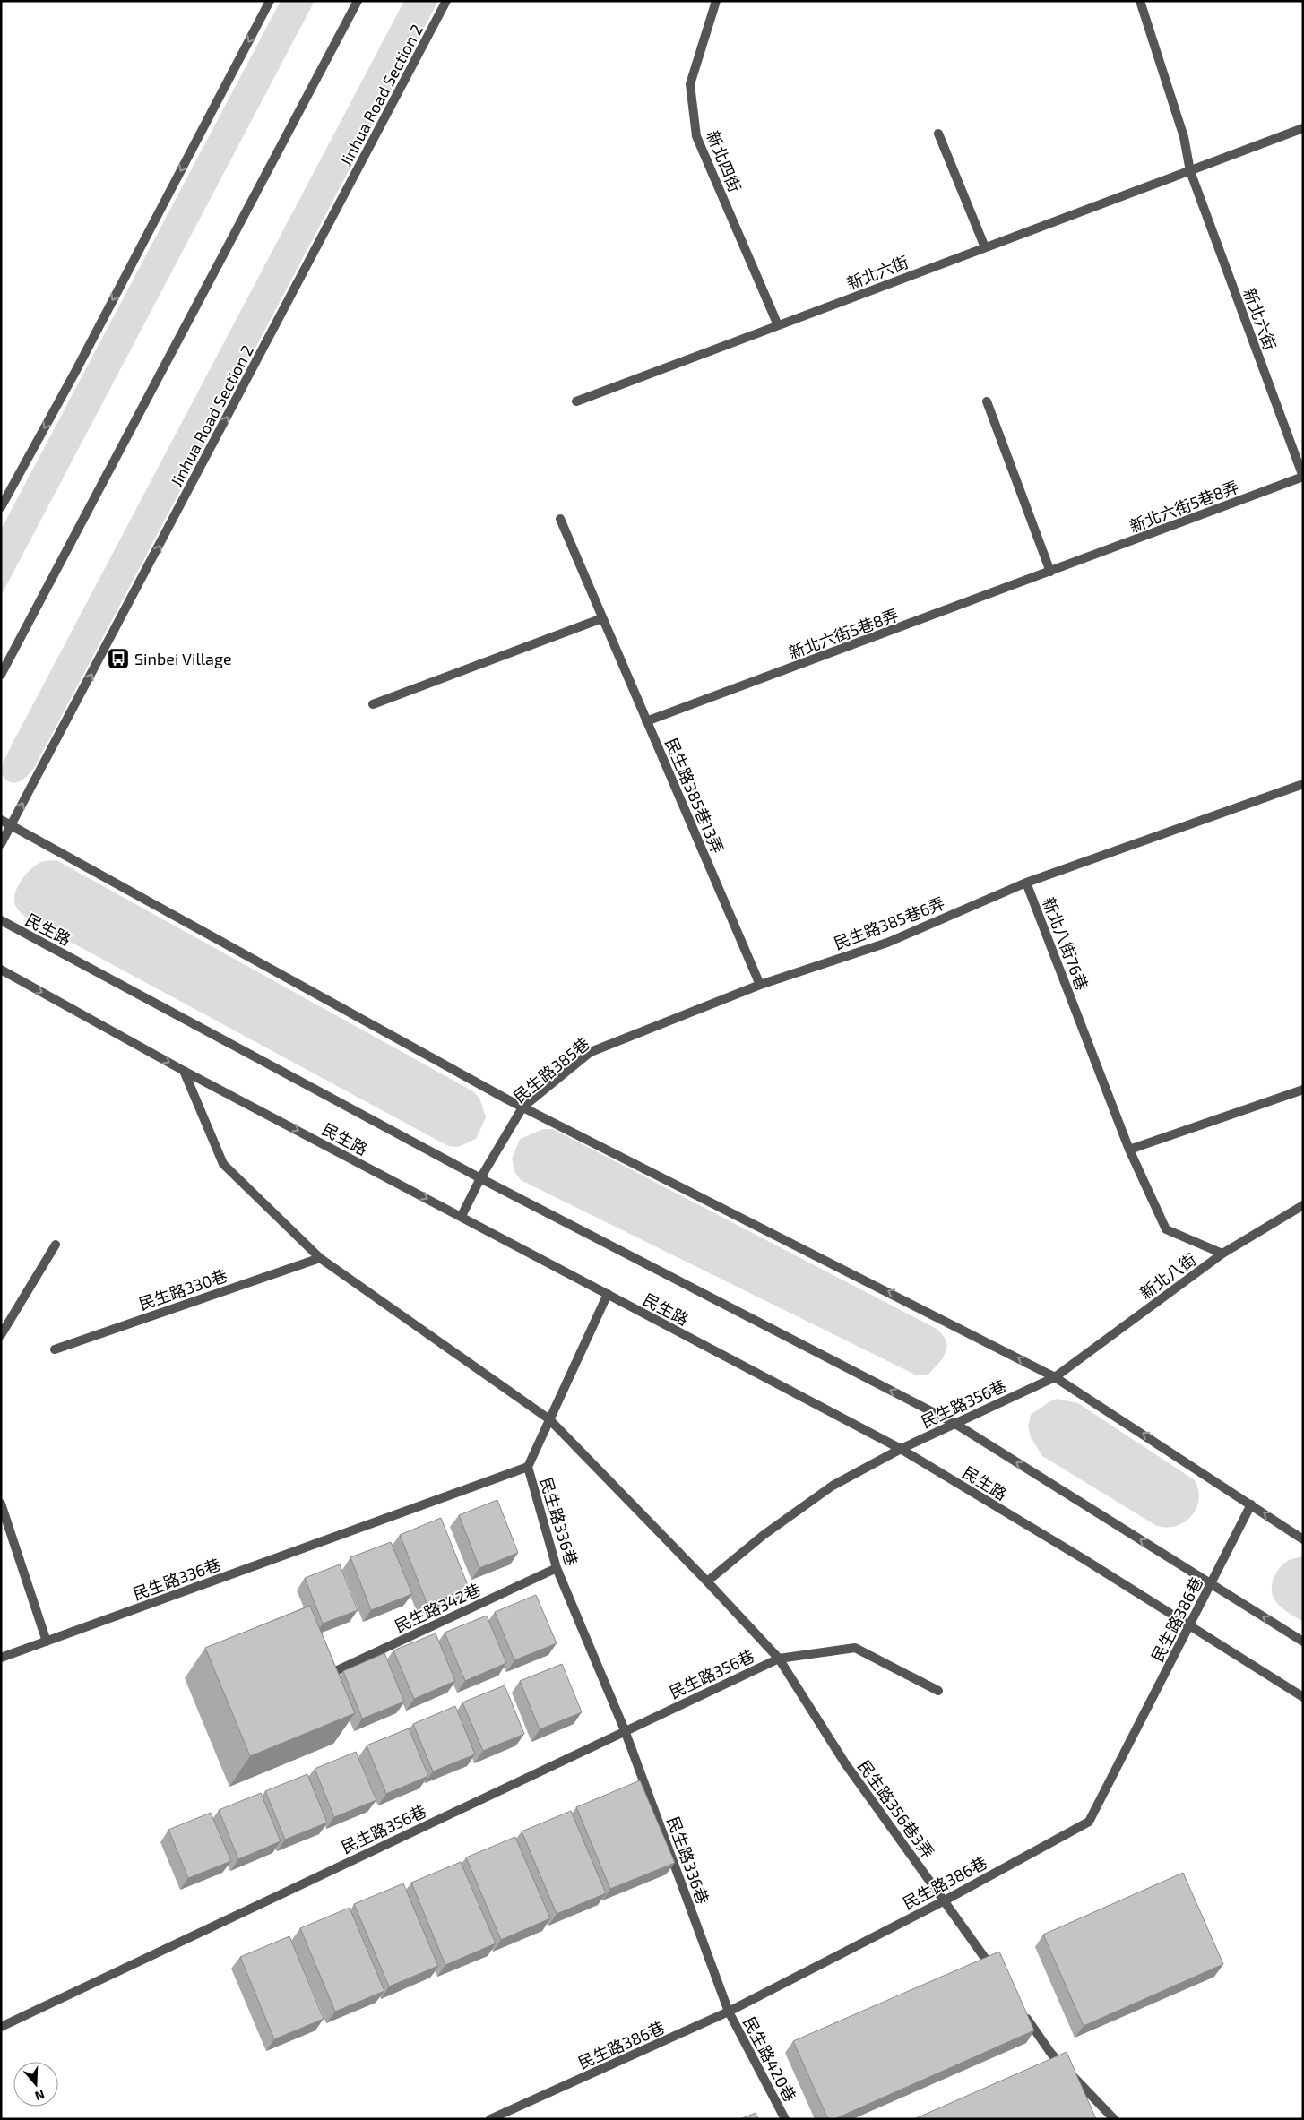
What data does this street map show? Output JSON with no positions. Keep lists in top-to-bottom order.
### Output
{
  "streets": {
    "street": [
      "Jinhua Road Section 2",
      "新北四街",
      "新北六街",
      "新北六街5巷8弄",
      "民生路385巷13弄",
      "民生路385巷6弄",
      "民生路",
      "新北八街76巷",
      "民生路385巷",
      "新北八街",
      "民生路330巷",
      "民生路356巷",
      "民生路336巷",
      "民生路342巷",
      "民生路386巷",
      "民生路356巷3弄",
      "民生路420巷"
    ]
  },
  "crossings": [
    ["新北四街", "新北六街"],
    ["新北六街", "新北六街5巷8弄"],
    ["新北六街5巷8弄", "民生路385巷13弄"],
    ["民生路385巷13弄", "民生路385巷6弄"],
    ["民生路385巷13弄", "民生路385巷"],
    ["民生路385巷6弄", "新北八街76巷"],
    ["民生路385巷6弄", "民生路385巷"],
    ["民生路", "民生路385巷"],
    ["民生路", "民生路356巷"],
    ["民生路", "民生路386巷"],
    ["新北八街76巷", "新北八街"],
    ["新北八街", "民生路356巷"],
    ["民生路356巷", "民生路336巷"],
    ["民生路356巷", "民生路356巷3弄"],
    ["民生路336巷", "民生路342巷"],
    ["民生路336巷", "民生路386巷"],
    ["民生路336巷", "民生路420巷"],
    ["民生路386巷", "民生路356巷3弄"],
    ["民生路386巷", "民生路420巷"]
  ],
  "places": {
    "bus stop": ["Sinbei Village"]
  },
  "north": "bottom"
}
